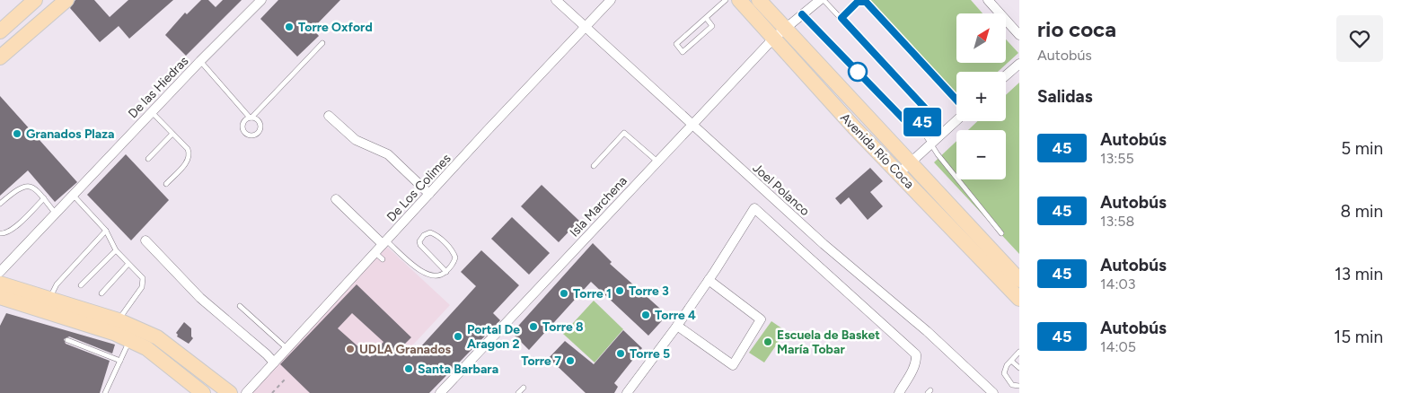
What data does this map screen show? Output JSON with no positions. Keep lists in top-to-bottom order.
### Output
{
  "streets": {
    "main road": ["Avenida Río Coca"],
    "street": [
      "De las Hiedras",
      "De Los Colimes",
      "Joel Polanco",
      "Isla Marchena"
    ]
  },
  "crossings": [
    ["Avenida Río Coca", "Isla Marchena"],
    ["De Los Colimes", "Joel Polanco"],
    ["Joel Polanco", "Isla Marchena"]
  ],
  "places": [
    "Torre Oxford",
    "Granados Plaza",
    "Torre 3",
    "Torre 1",
    "Torre 4",
    "Torre 8",
    "Portal De Aragon 2",
    "Escuela de Basket María Tobar",
    "UDLA Granados",
    "Torre 5",
    "Torre 7",
    "Santa Barbara"
  ],
  "lines": ["bus line 45"],
  "north": "top right",
  "page": {
    "on_map": "45",
    "heading": [
      ["rio coca", "Autobús"],
      "Salidas"
    ],
    "map_buttons": ["+", "−"],
    "list": [
      {
        "mark": "45",
        "name": "Autobús",
        "note": "13:55",
        "value": "5 min"
      },
      {
        "mark": "45",
        "name": "Autobús",
        "note": "13:58",
        "value": "8 min"
      },
      {
        "mark": "45",
        "name": "Autobús",
        "note": "14:03",
        "value": "13 min"
      },
      {
        "mark": "45",
        "name": "Autobús",
        "note": "14:05",
        "value": "15 min"
      }
    ]
  }
}
